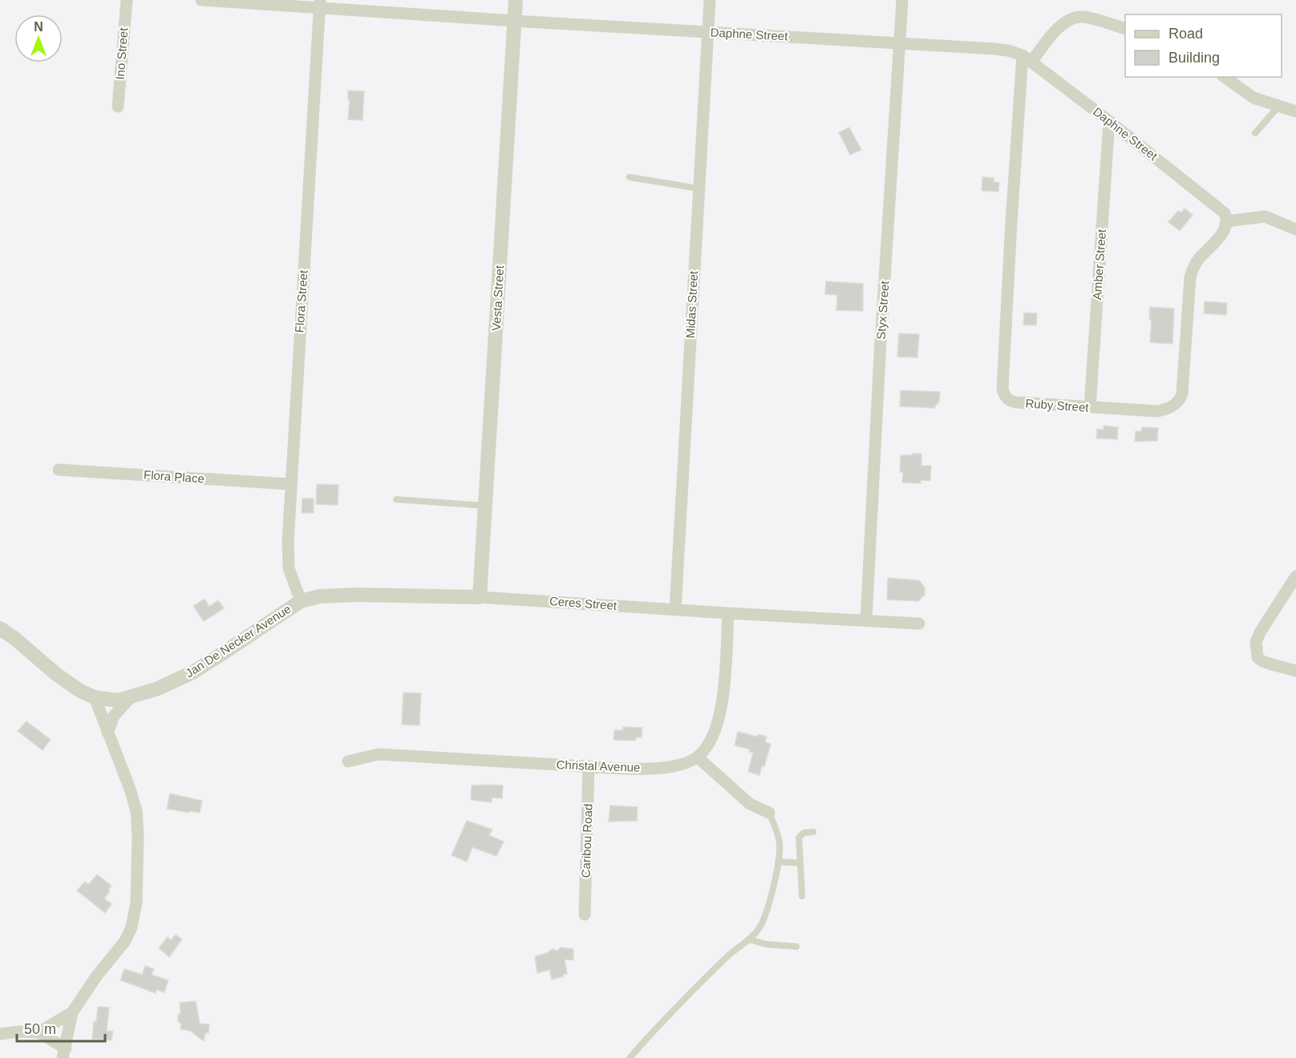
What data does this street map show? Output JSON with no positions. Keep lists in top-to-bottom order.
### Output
{
  "streets": {
    "street": [
      "Daphne Street",
      "Ino Street",
      "Amber Street",
      "Vesta Street",
      "Flora Street",
      "Midas Street",
      "Styx Street",
      "Ruby Street",
      "Flora Place",
      "Ceres Street",
      "Jan De Necker Avenue",
      "Christal Avenue",
      "Caribou Road"
    ]
  },
  "crossings": [
    ["Daphne Street", "Amber Street"],
    ["Daphne Street", "Vesta Street"],
    ["Daphne Street", "Flora Street"],
    ["Daphne Street", "Midas Street"],
    ["Daphne Street", "Styx Street"],
    ["Daphne Street", "Ruby Street"],
    ["Amber Street", "Ruby Street"],
    ["Vesta Street", "Ceres Street"],
    ["Flora Street", "Flora Place"],
    ["Flora Street", "Ceres Street"],
    ["Flora Street", "Jan De Necker Avenue"],
    ["Midas Street", "Ceres Street"],
    ["Styx Street", "Ceres Street"],
    ["Ceres Street", "Jan De Necker Avenue"],
    ["Christal Avenue", "Caribou Road"]
  ],
  "legend": ["Road", "Building"],
  "scale_bar": "50 m",
  "north": "top"
}
